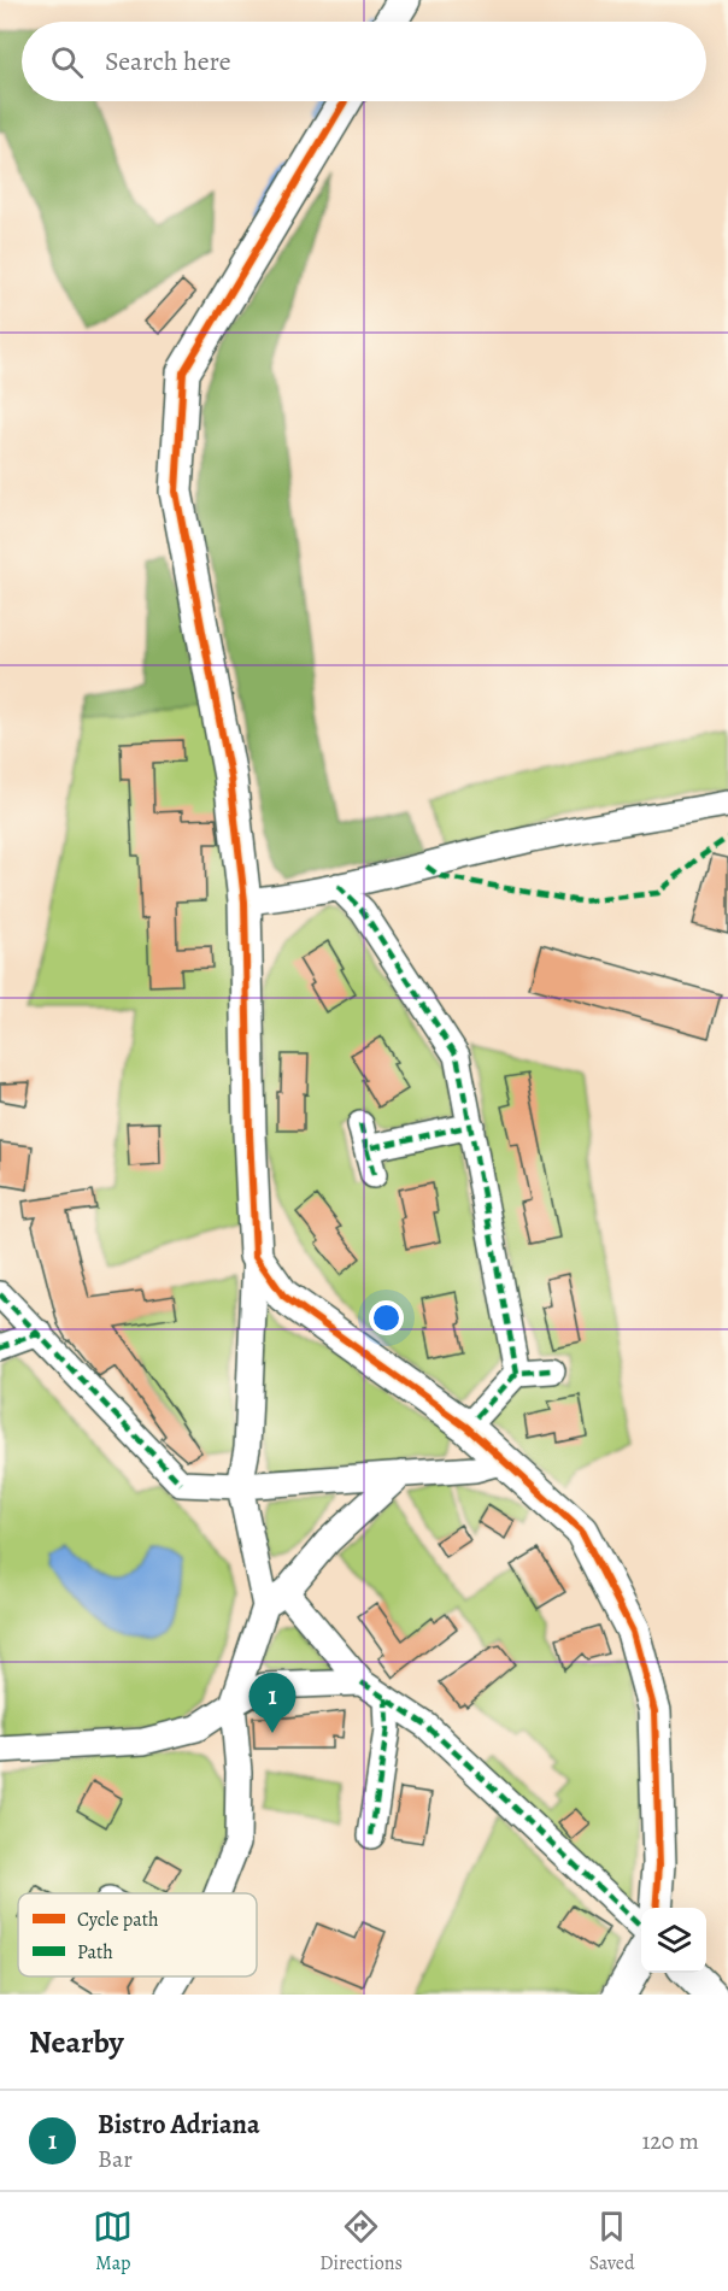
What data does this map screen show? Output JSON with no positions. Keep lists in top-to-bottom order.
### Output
{
  "legend": ["Cycle path", "Path"],
  "page": {
    "search": "Search here",
    "pins": "1",
    "heading": "Nearby",
    "list": [
      {
        "mark": "1",
        "name": "Bistro Adriana",
        "note": "Bar",
        "value": "120 m"
      }
    ],
    "nav": ["Map", "Directions", "Saved"]
  }
}
